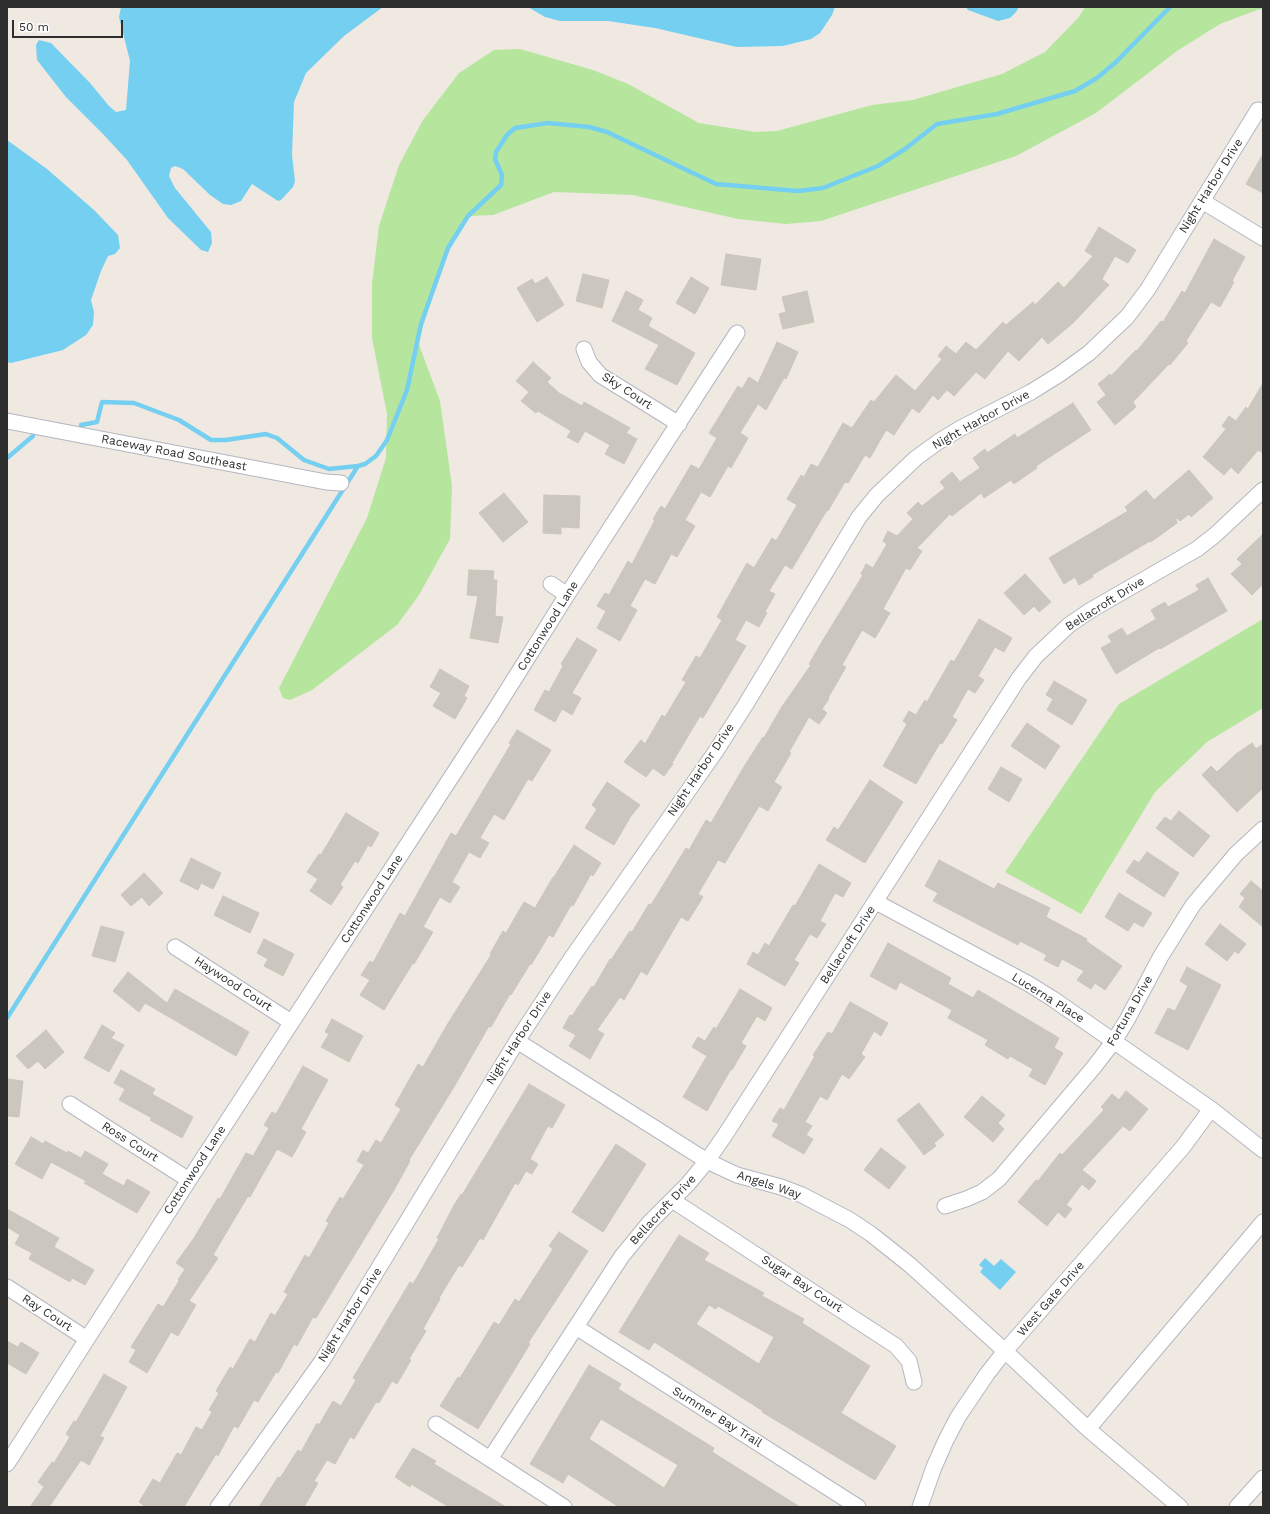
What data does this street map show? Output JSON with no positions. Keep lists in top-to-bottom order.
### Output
{
  "streets": {
    "street": [
      "Night Harbor Drive",
      "Sky Court",
      "Raceway Road Southeast",
      "Bellacroft Drive",
      "Cottonwood Lane",
      "Haywood Court",
      "Lucerna Place",
      "Fortuna Drive",
      "Ross Court",
      "Angels Way",
      "Sugar Bay Court",
      "West Gate Drive",
      "Ray Court",
      "Summer Bay Trail"
    ]
  },
  "crossings": [
    ["Night Harbor Drive", "Angels Way"],
    ["Sky Court", "Cottonwood Lane"],
    ["Bellacroft Drive", "Lucerna Place"],
    ["Bellacroft Drive", "Angels Way"],
    ["Bellacroft Drive", "Sugar Bay Court"],
    ["Bellacroft Drive", "Summer Bay Trail"],
    ["Cottonwood Lane", "Haywood Court"],
    ["Cottonwood Lane", "Ross Court"],
    ["Cottonwood Lane", "Ray Court"],
    ["Lucerna Place", "Fortuna Drive"],
    ["Lucerna Place", "West Gate Drive"],
    ["Angels Way", "West Gate Drive"]
  ],
  "scale_bar": "50 m"
}
